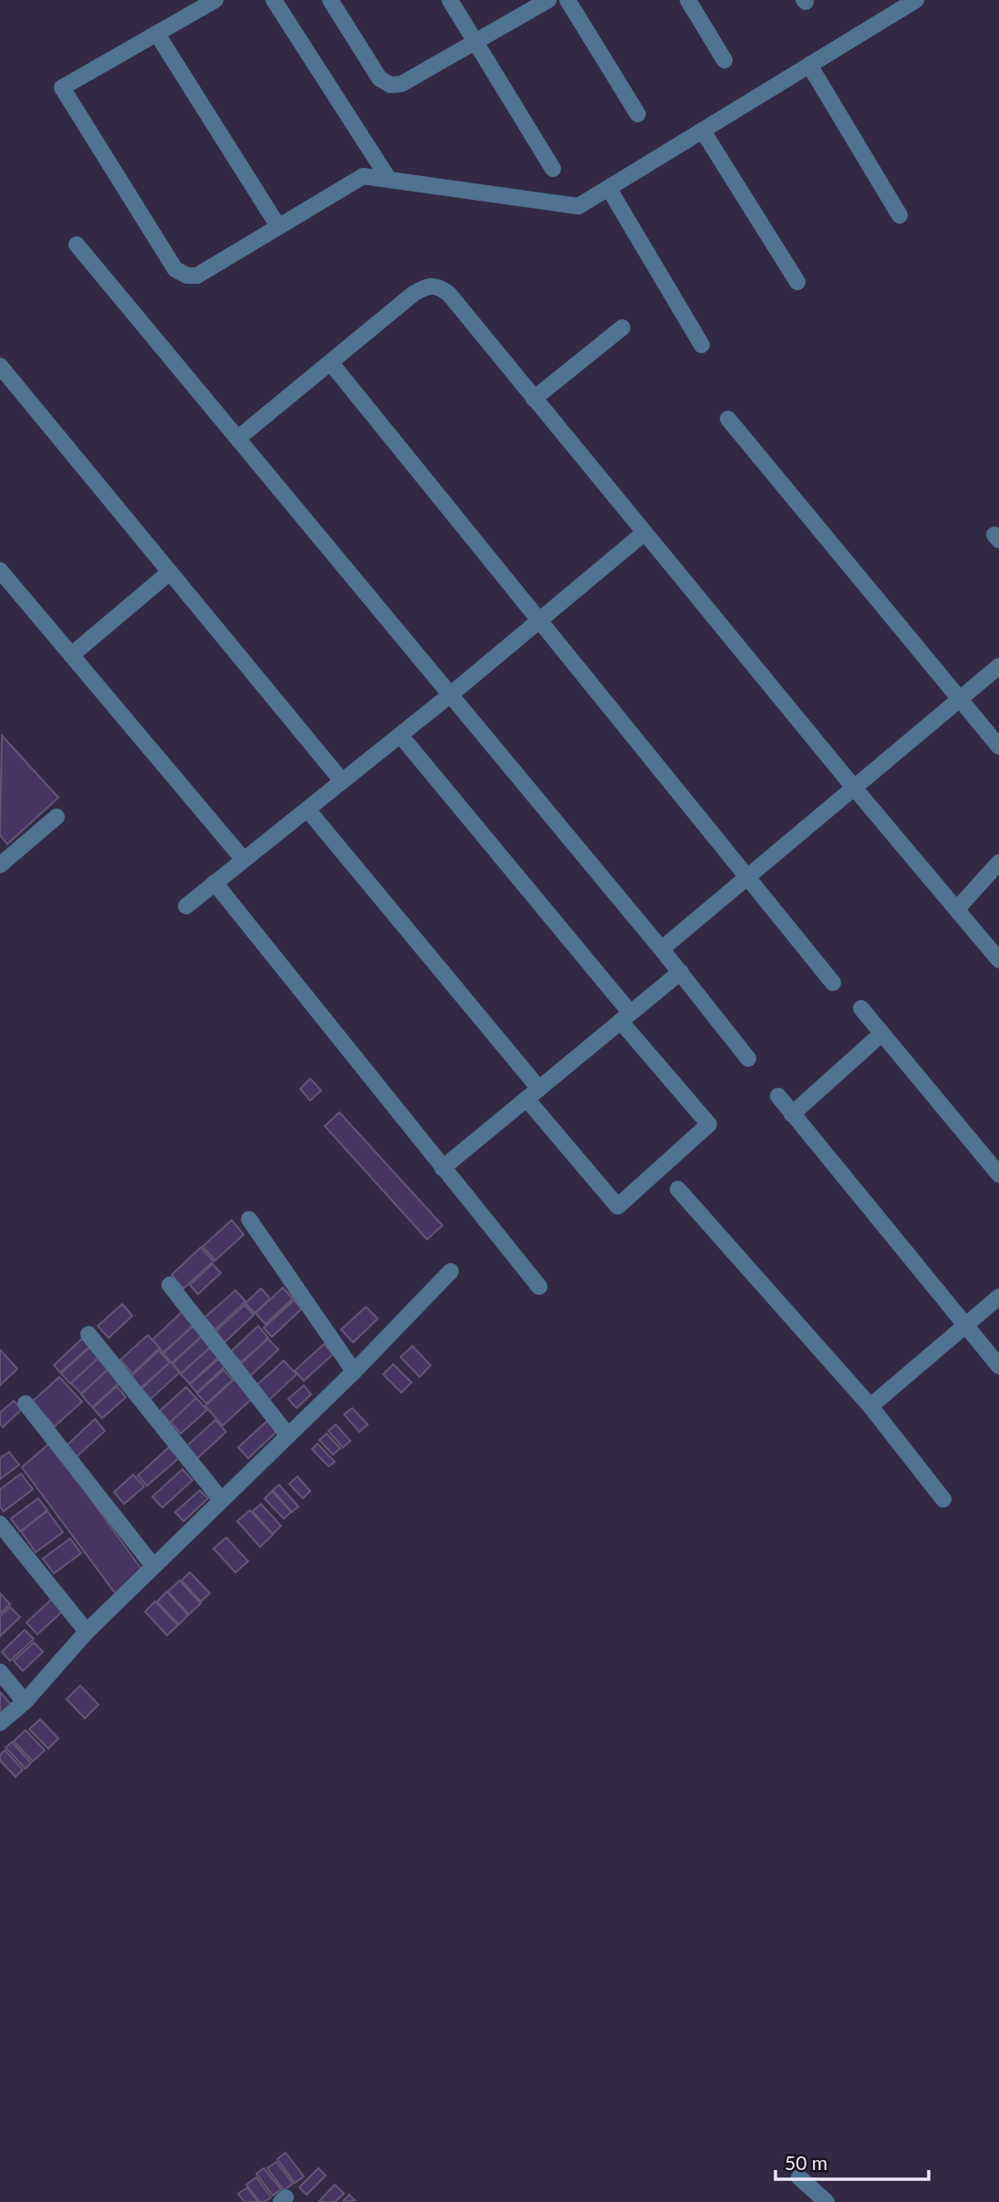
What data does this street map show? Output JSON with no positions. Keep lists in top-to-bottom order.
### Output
{
  "scale_bar": "50 m"
}
